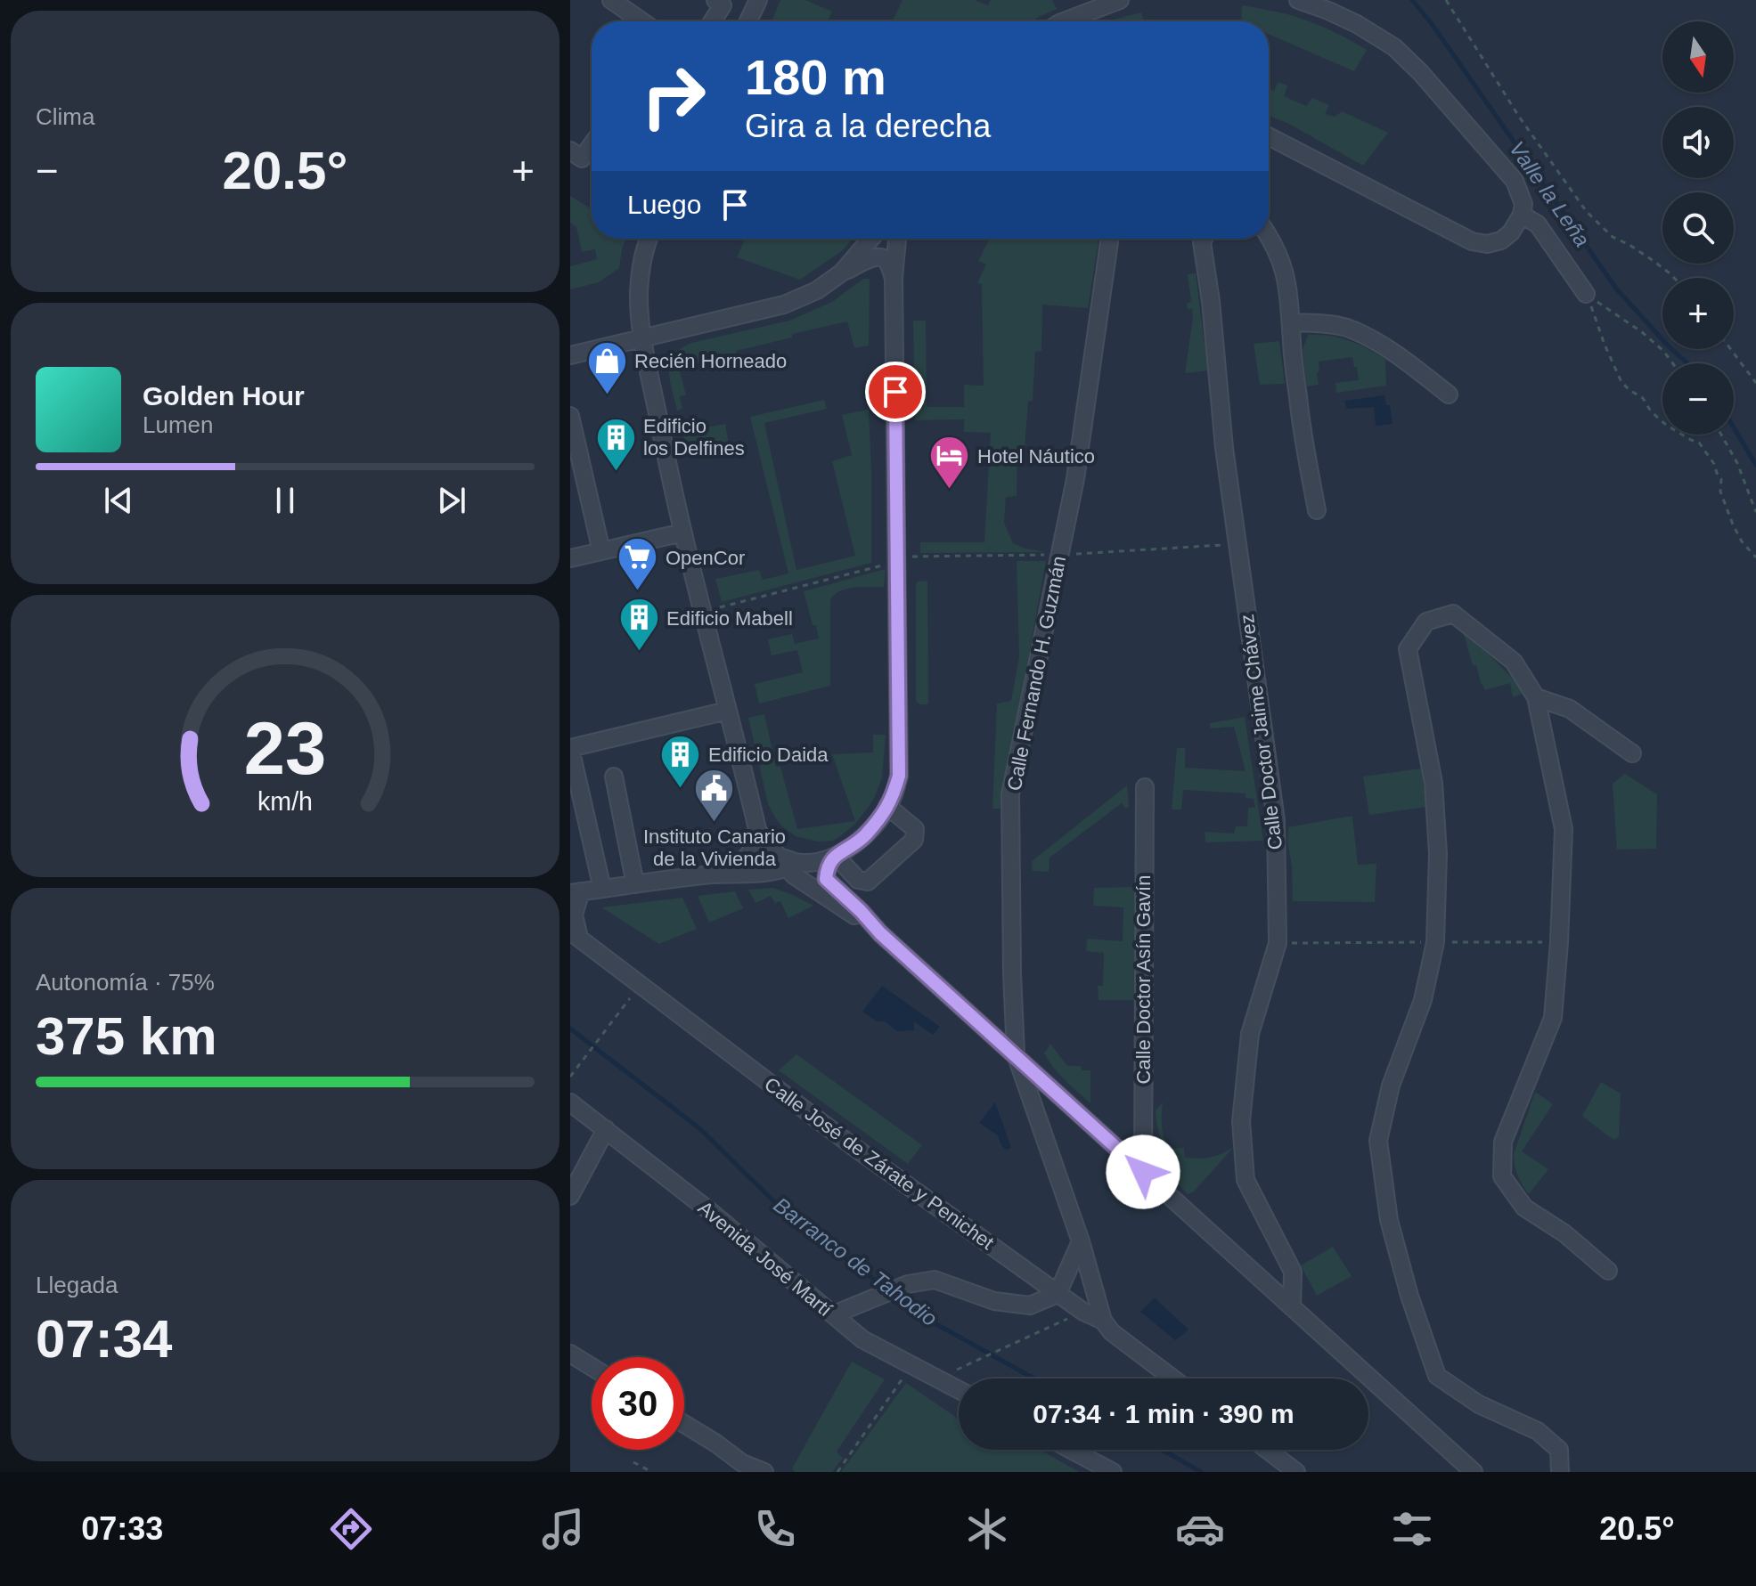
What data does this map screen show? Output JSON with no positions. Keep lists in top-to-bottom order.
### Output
{
  "streets": {
    "street": [
      "Calle Fernando H. Guzmán",
      "Calle Doctor Jaime Chávez",
      "Calle Doctor Asín Gavín",
      "Calle José de Zárate y Penichet",
      "Avenida José Martí"
    ]
  },
  "crossings": [
    ["Calle Fernando H. Guzmán", "Calle José de Zárate y Penichet"]
  ],
  "water": ["Valle la Leña", "Barranco de Tahodio"],
  "places": {
    "shop": ["Recién Horneado"],
    "building": ["Edificio los Delfines", "Edificio Mabell", "Edificio Daida"],
    "hotel": ["Hotel Náutico"],
    "supermarket": ["OpenCor"],
    "public building": ["Instituto Canario de la Vivienda"]
  },
  "north": "bottom",
  "page": {
    "tile": [
      "Clima",
      ["Autonomía · 75%", "375 km"],
      ["Llegada", "07:34"]
    ],
    "map_buttons": ["+", "−"],
    "turn": ["180 m", "Gira a la derecha"],
    "heat": ["−", "20.5°", "+"],
    "then": "Luego",
    "song": ["Golden Hour", "Lumen"],
    "limit": "30",
    "trip": "07:34 · 1 min · 390 m",
    "tabs": ["07:33", "20.5°"],
    "gauge": ["23", "km/h"]
  }
}
